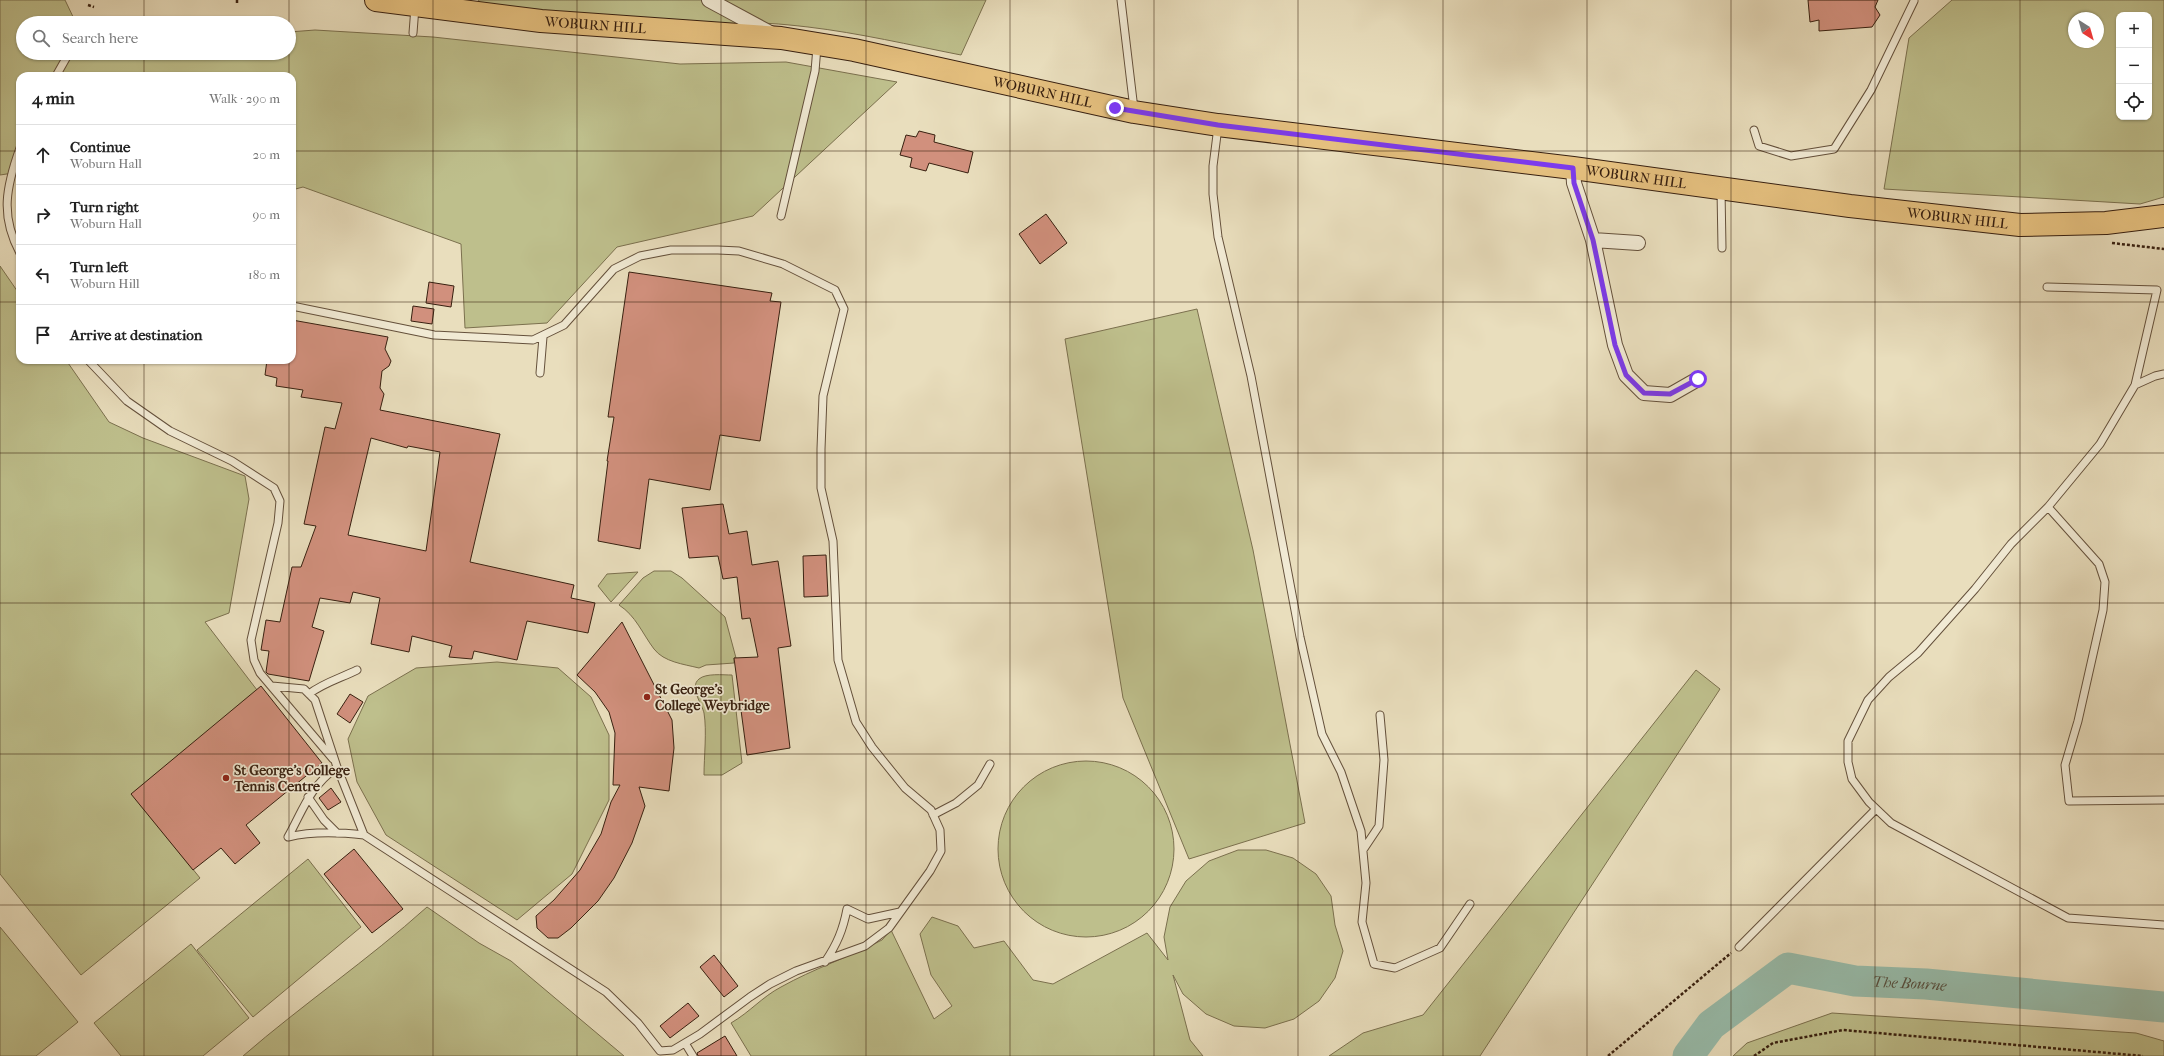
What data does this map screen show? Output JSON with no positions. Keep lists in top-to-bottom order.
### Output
{
  "streets": {
    "main road": ["WOBURN HILL"]
  },
  "water": ["The Bourne"],
  "places": ["St George's College Weybridge", "St George's College Tennis Centre"],
  "north": "bottom right",
  "page": {
    "map_buttons": ["+", "−"],
    "search": "Search here",
    "heading": ["4 min", "Walk · 290 m"],
    "list": [
      ["Continue", "Woburn Hall", "20 m"],
      ["Turn right", "Woburn Hall", "90 m"],
      ["Turn left", "Woburn Hill", "180 m"],
      "Arrive at destination"
    ]
  }
}
